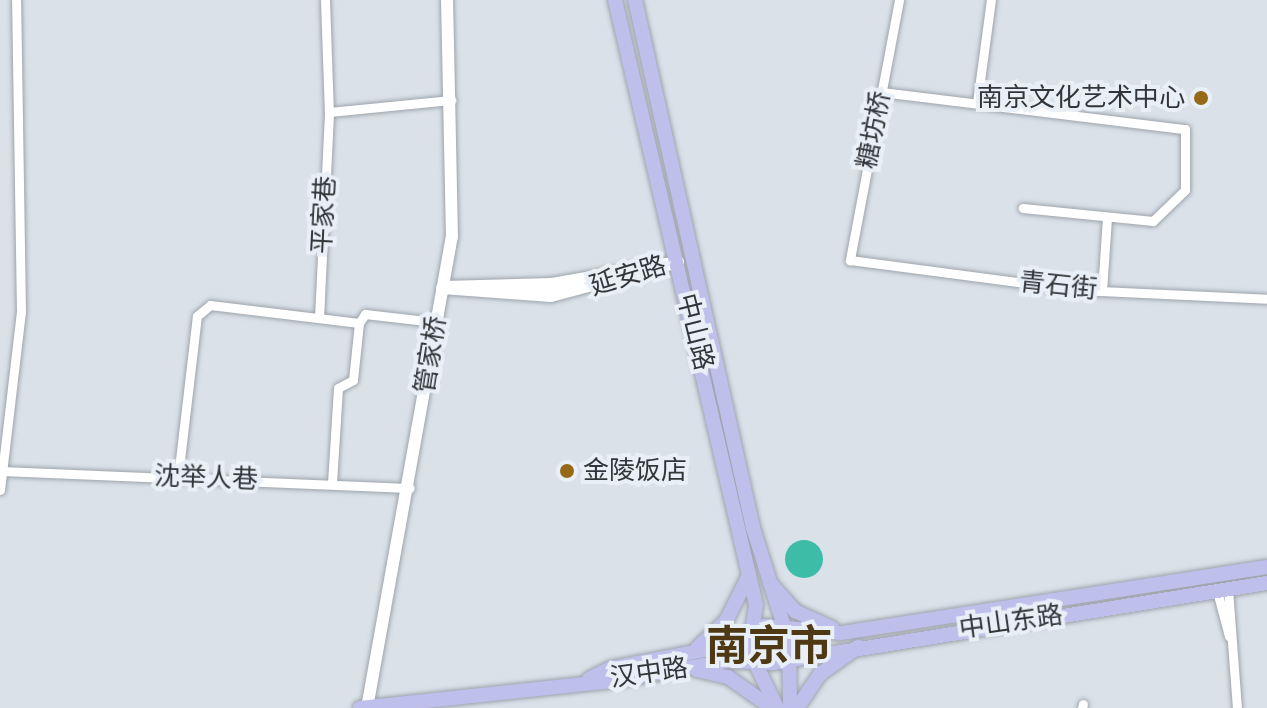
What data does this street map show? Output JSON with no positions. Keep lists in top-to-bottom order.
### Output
{
  "streets": {
    "main road": ["中山路", "中山东路", "汉中路"],
    "street": [
      "糖坊桥",
      "平家巷",
      "延安路",
      "青石街",
      "管家桥",
      "沈举人巷"
    ]
  },
  "crossings": [
    ["糖坊桥", "青石街"],
    ["延安路", "中山路"],
    ["延安路", "管家桥"],
    ["中山路", "中山东路"],
    ["中山路", "汉中路"],
    ["管家桥", "沈举人巷"],
    ["管家桥", "汉中路"],
    ["中山东路", "汉中路"]
  ],
  "districts": ["南京市"],
  "places": ["南京文化艺术中心", "金陵饭店"]
}
